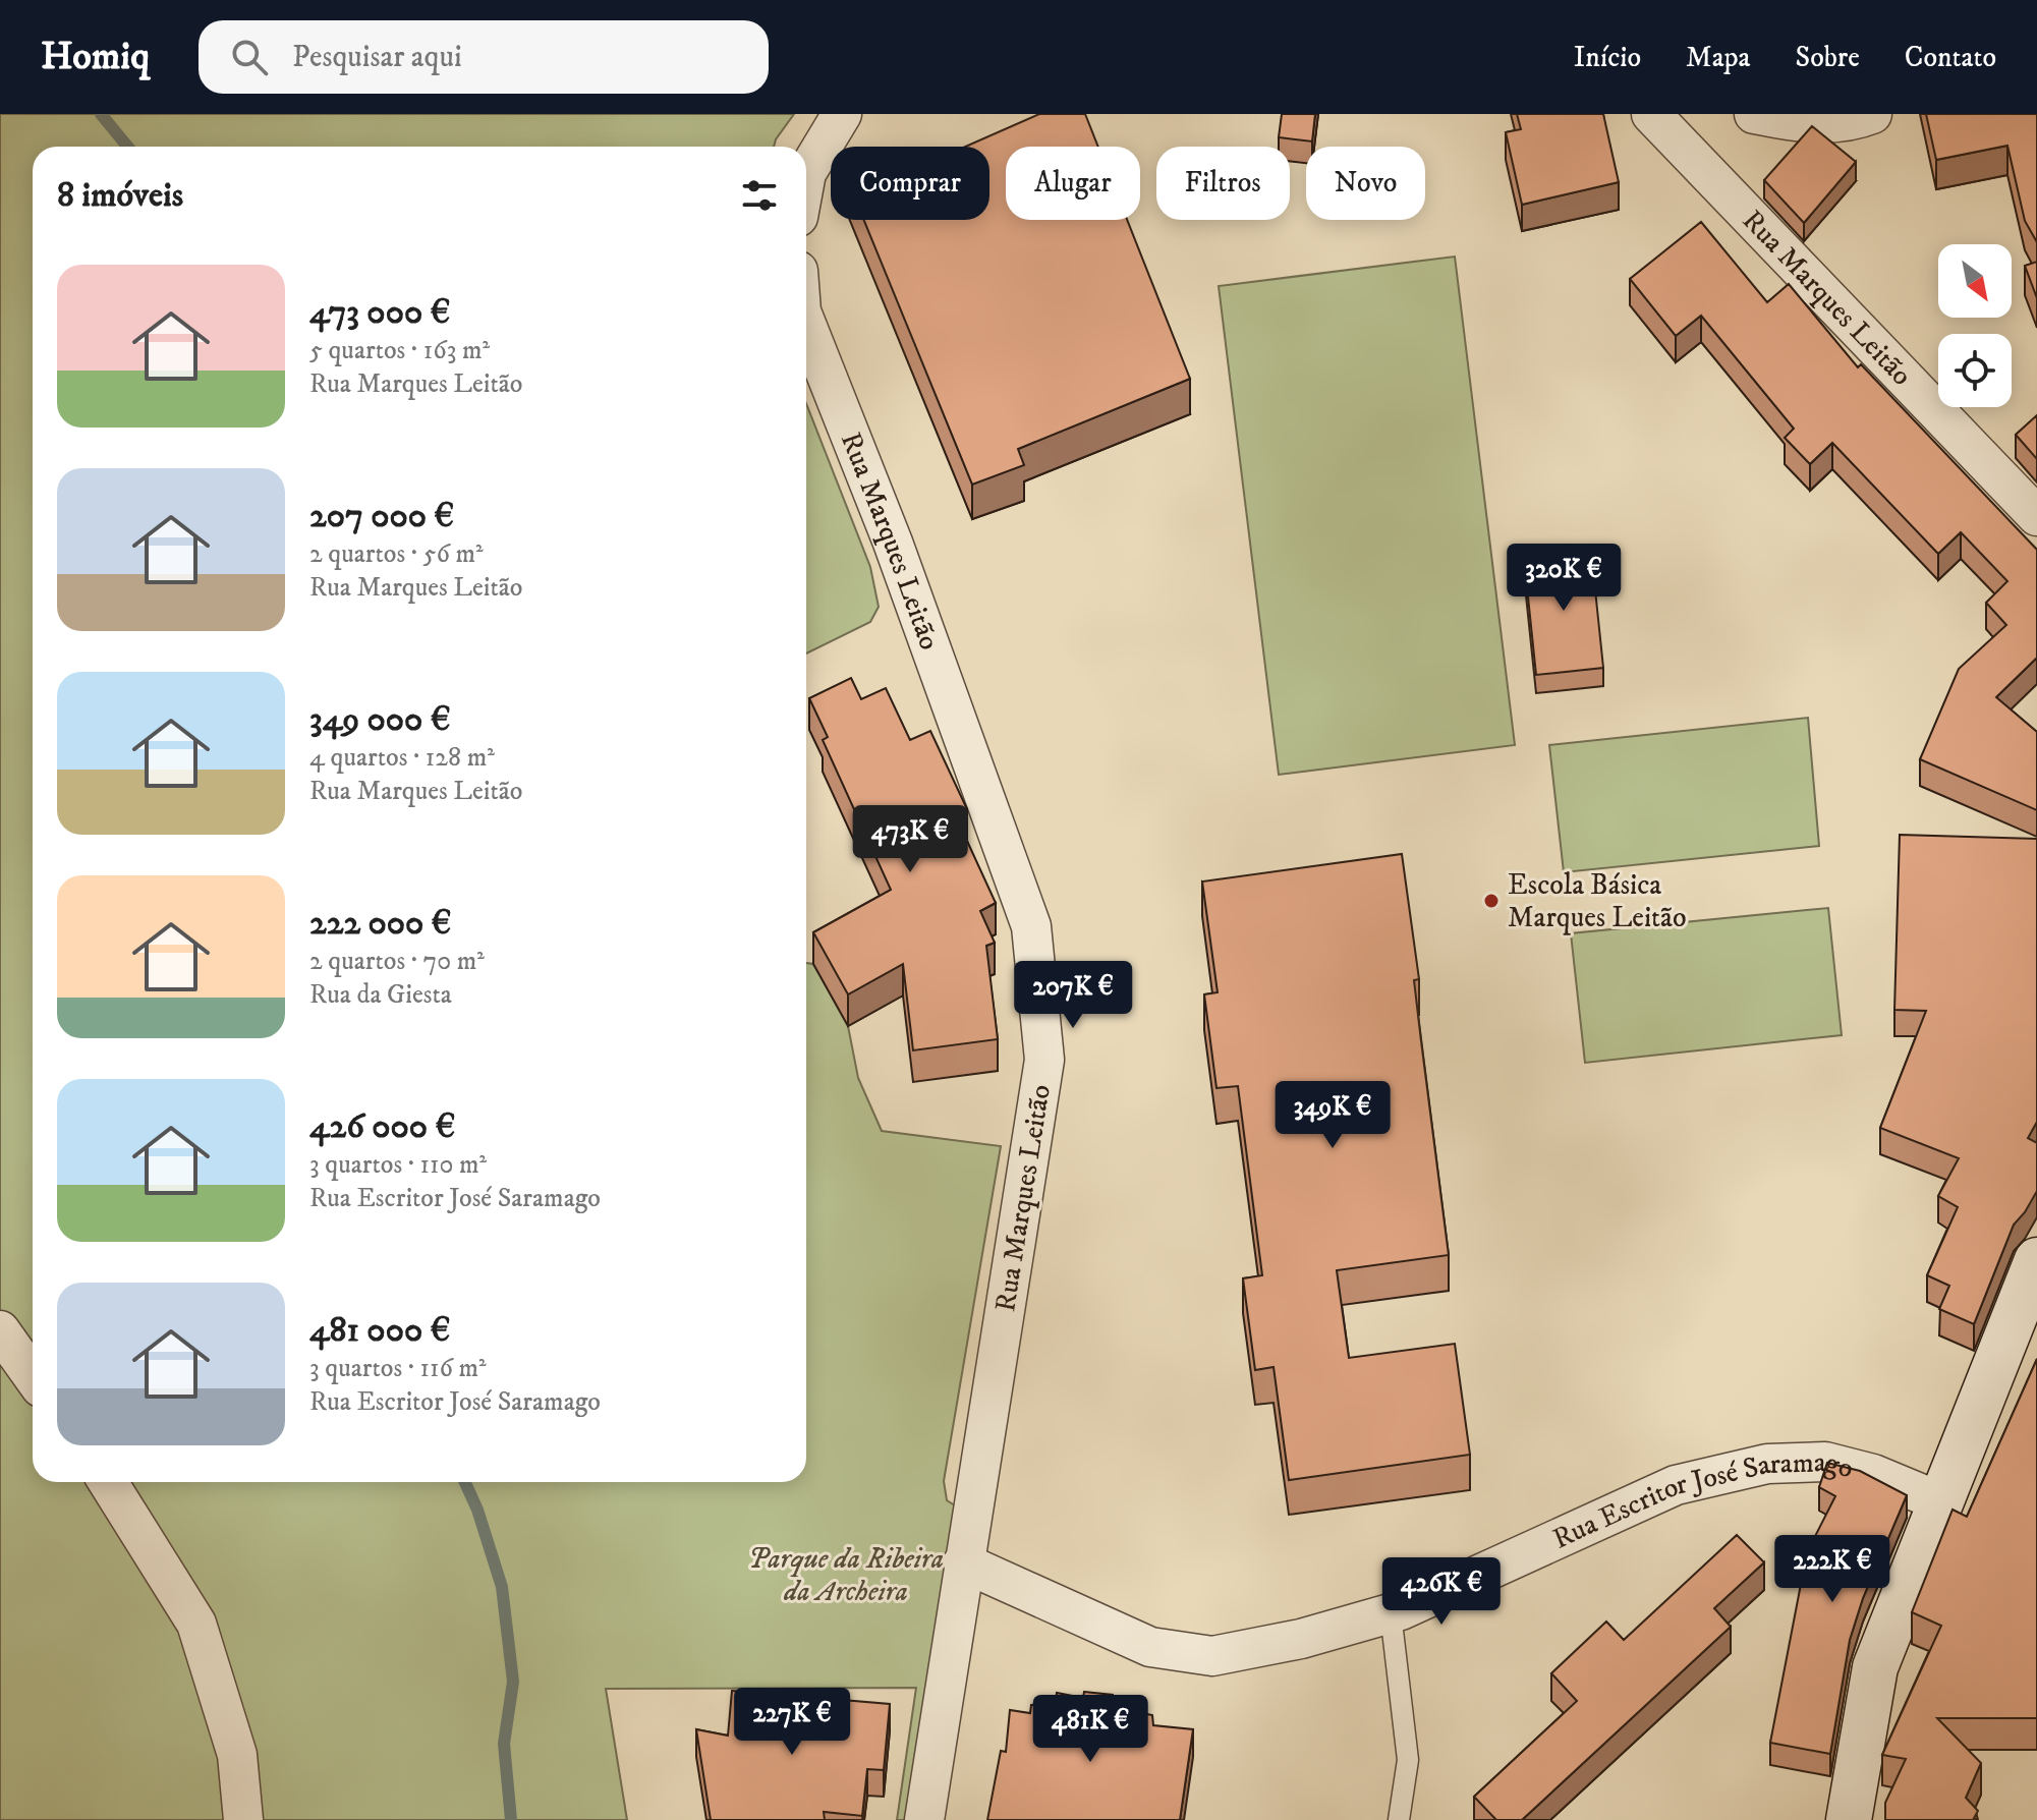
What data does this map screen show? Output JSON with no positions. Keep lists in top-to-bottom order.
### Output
{
  "streets": {
    "street": ["Rua Marques Leitão", "Rua Escritor José Saramago"]
  },
  "crossings": [
    ["Rua Marques Leitão", "Rua Escritor José Saramago"]
  ],
  "parks": ["Parque da Ribeira da Archeira"],
  "places": ["Escola Básica Marques Leitão"],
  "north": "bottom right",
  "page": {
    "header": "Homiq",
    "search": "Pesquisar aqui",
    "nav": [
      "Início",
      "Mapa",
      "Sobre",
      "Contato"
    ],
    "chip": [
      "Comprar",
      "Alugar",
      "Filtros",
      "Novo"
    ],
    "heading": "8 imóveis",
    "list": [
      {
        "name": "473 000 €",
        "note": "5 quartos · 163 m² · Rua Marques Leitão"
      },
      {
        "name": "207 000 €",
        "note": "2 quartos · 56 m² · Rua Marques Leitão"
      },
      {
        "name": "349 000 €",
        "note": "4 quartos · 128 m² · Rua Marques Leitão"
      },
      {
        "name": "222 000 €",
        "note": "2 quartos · 70 m² · Rua da Giesta"
      },
      {
        "name": "426 000 €",
        "note": "3 quartos · 110 m² · Rua Escritor José Saramago"
      },
      {
        "name": "481 000 €",
        "note": "3 quartos · 116 m² · Rua Escritor José Saramago"
      }
    ],
    "price": [
      "320K €",
      "473K €",
      "207K €",
      "349K €",
      "222K €",
      "426K €",
      "227K €",
      "481K €"
    ]
  }
}
